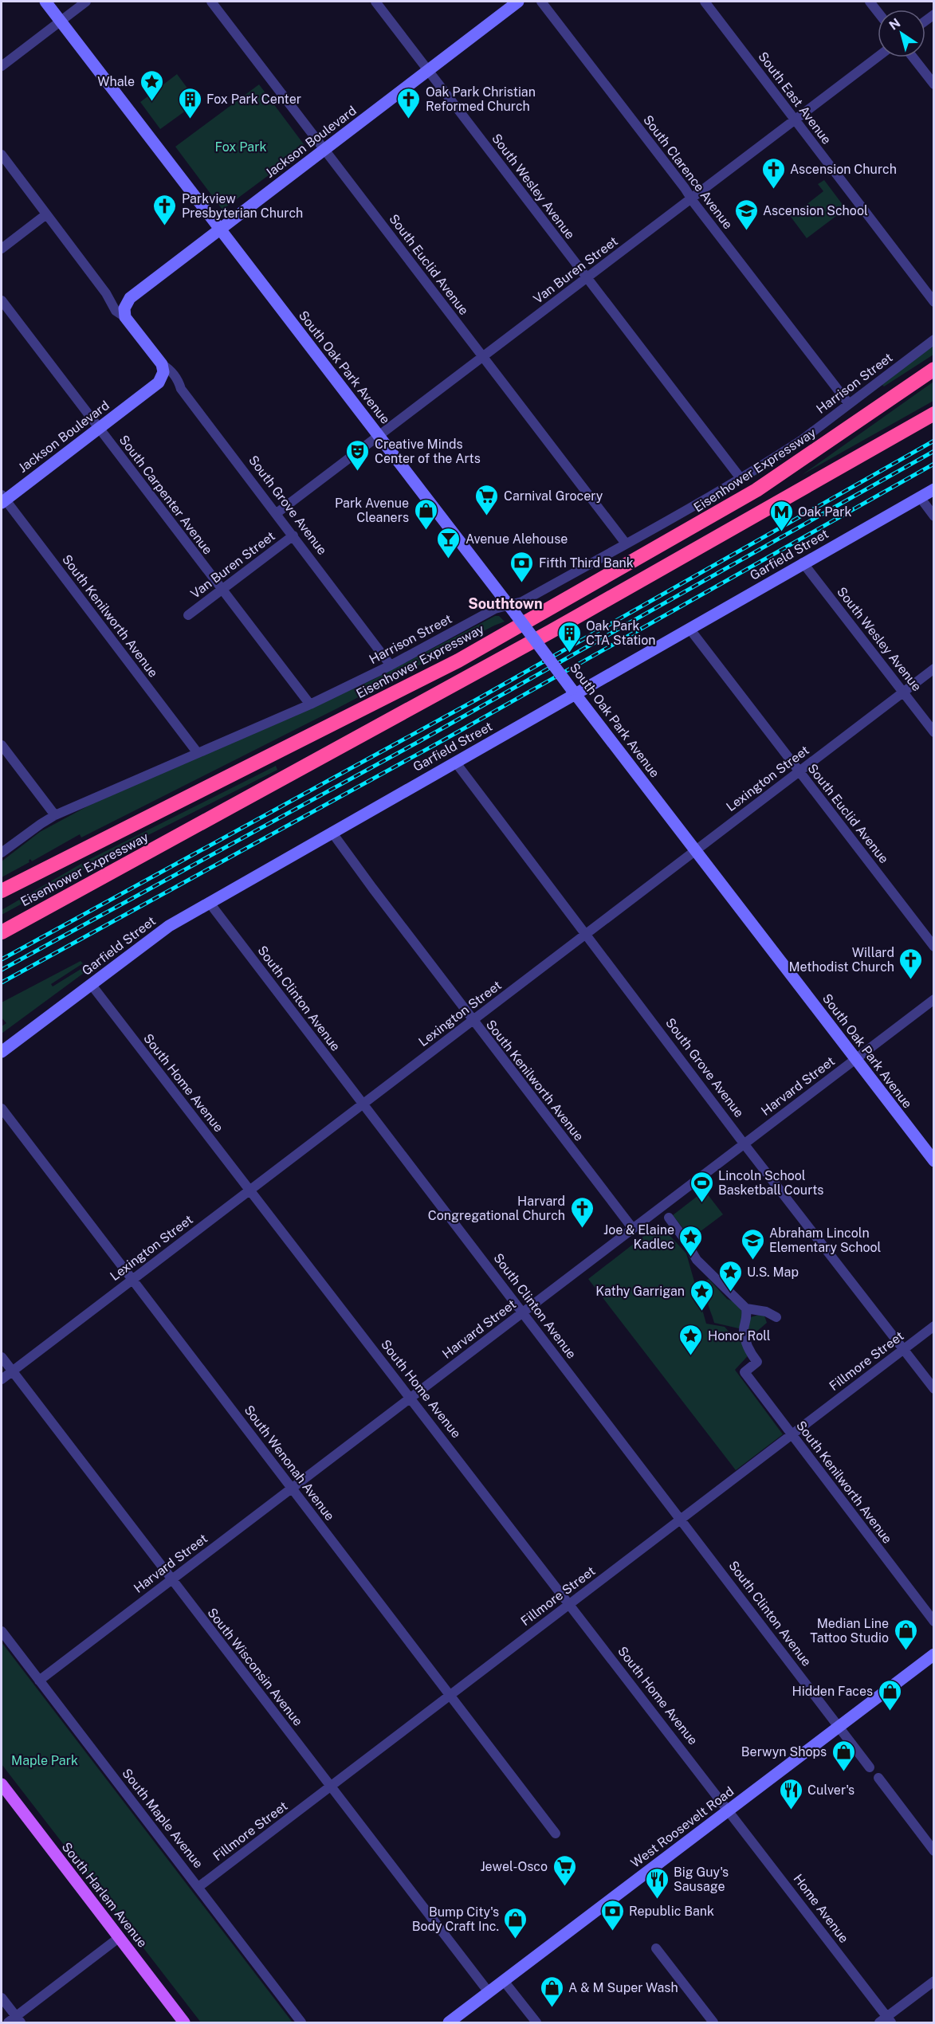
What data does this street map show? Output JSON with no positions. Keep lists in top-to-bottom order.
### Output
{
  "streets": {
    "highway": ["Eisenhower Expressway"],
    "main road": ["South Harlem Avenue"],
    "street": [
      "South East Avenue",
      "Jackson Boulevard",
      "South Clarence Avenue",
      "South Wesley Avenue",
      "South Euclid Avenue",
      "Van Buren Street",
      "South Oak Park Avenue",
      "Harrison Street",
      "South Carpenter Avenue",
      "South Grove Avenue",
      "Garfield Street",
      "South Kenilworth Avenue",
      "Lexington Street",
      "South Clinton Avenue",
      "South Home Avenue",
      "Harvard Street",
      "Fillmore Street",
      "South Wenonah Avenue",
      "South Wisconsin Avenue",
      "South Maple Avenue",
      "West Roosevelt Road",
      "Home Avenue"
    ]
  },
  "crossings": [
    ["South East Avenue", "Van Buren Street"],
    ["Jackson Boulevard", "South Wesley Avenue"],
    ["Jackson Boulevard", "South Euclid Avenue"],
    ["Jackson Boulevard", "South Oak Park Avenue"],
    ["Jackson Boulevard", "South Carpenter Avenue"],
    ["Jackson Boulevard", "South Grove Avenue"],
    ["Jackson Boulevard", "South Kenilworth Avenue"],
    ["South Clarence Avenue", "Van Buren Street"],
    ["South Clarence Avenue", "Harrison Street"],
    ["South Wesley Avenue", "Van Buren Street"],
    ["South Wesley Avenue", "Harrison Street"],
    ["South Wesley Avenue", "Garfield Street"],
    ["South Wesley Avenue", "Lexington Street"],
    ["South Euclid Avenue", "Van Buren Street"],
    ["South Euclid Avenue", "Harrison Street"],
    ["South Euclid Avenue", "Garfield Street"],
    ["South Euclid Avenue", "Lexington Street"],
    ["Van Buren Street", "South Oak Park Avenue"],
    ["Van Buren Street", "South Carpenter Avenue"],
    ["Van Buren Street", "South Grove Avenue"],
    ["South Oak Park Avenue", "Harrison Street"],
    ["South Oak Park Avenue", "Garfield Street"],
    ["South Oak Park Avenue", "Lexington Street"],
    ["South Oak Park Avenue", "Harvard Street"],
    ["Harrison Street", "South Carpenter Avenue"],
    ["Harrison Street", "South Grove Avenue"],
    ["Harrison Street", "South Kenilworth Avenue"],
    ["South Grove Avenue", "Garfield Street"],
    ["South Grove Avenue", "Lexington Street"],
    ["South Grove Avenue", "Harvard Street"],
    ["South Grove Avenue", "Fillmore Street"],
    ["Garfield Street", "South Kenilworth Avenue"],
    ["Garfield Street", "South Clinton Avenue"],
    ["Garfield Street", "South Home Avenue"],
    ["South Kenilworth Avenue", "Lexington Street"],
    ["South Kenilworth Avenue", "Harvard Street"],
    ["South Kenilworth Avenue", "Fillmore Street"],
    ["Lexington Street", "South Clinton Avenue"],
    ["Lexington Street", "South Home Avenue"],
    ["Lexington Street", "South Wenonah Avenue"],
    ["Lexington Street", "South Wisconsin Avenue"],
    ["South Clinton Avenue", "Harvard Street"],
    ["South Clinton Avenue", "Fillmore Street"],
    ["South Clinton Avenue", "West Roosevelt Road"],
    ["South Home Avenue", "Harvard Street"],
    ["South Home Avenue", "Fillmore Street"],
    ["South Home Avenue", "West Roosevelt Road"],
    ["South Home Avenue", "Home Avenue"],
    ["Harvard Street", "South Wenonah Avenue"],
    ["Harvard Street", "South Wisconsin Avenue"],
    ["Harvard Street", "South Maple Avenue"],
    ["Fillmore Street", "South Wenonah Avenue"],
    ["Fillmore Street", "South Wisconsin Avenue"],
    ["Fillmore Street", "South Maple Avenue"],
    ["South Wisconsin Avenue", "West Roosevelt Road"],
    ["West Roosevelt Road", "Home Avenue"]
  ],
  "districts": ["Southtown"],
  "parks": ["Fox Park", "Maple Park"],
  "places": {
    "place": [
      "Whale",
      "Joe & Elaine Kadlec",
      "U.S. Map",
      "Kathy Garrigan",
      "Honor Roll"
    ],
    "building": ["Fox Park Center", "Oak Park CTA Station"],
    "church": [
      "Oak Park Christian Reformed Church",
      "Ascension Church",
      "Parkview Presbyterian Church",
      "Willard Methodist Church",
      "Harvard Congregational Church"
    ],
    "school or university": ["Ascension School", "Abraham Lincoln Elementary School"],
    "theatre": ["Creative Minds Center of the Arts"],
    "supermarket": ["Carnival Grocery", "Jewel-Osco"],
    "shop": [
      "Park Avenue Cleaners",
      "Median Line Tattoo Studio",
      "Hidden Faces",
      "Berwyn Shops",
      "Bump City's Body Craft Inc.",
      "A & M Super Wash"
    ],
    "metro station": ["Oak Park"],
    "bar": ["Avenue Alehouse"],
    "bank": ["Fifth Third Bank", "Republic Bank"],
    "sports": ["Lincoln School Basketball Courts"],
    "restaurant": ["Culver's", "Big Guy's Sausage"]
  },
  "north": "top left"
}
